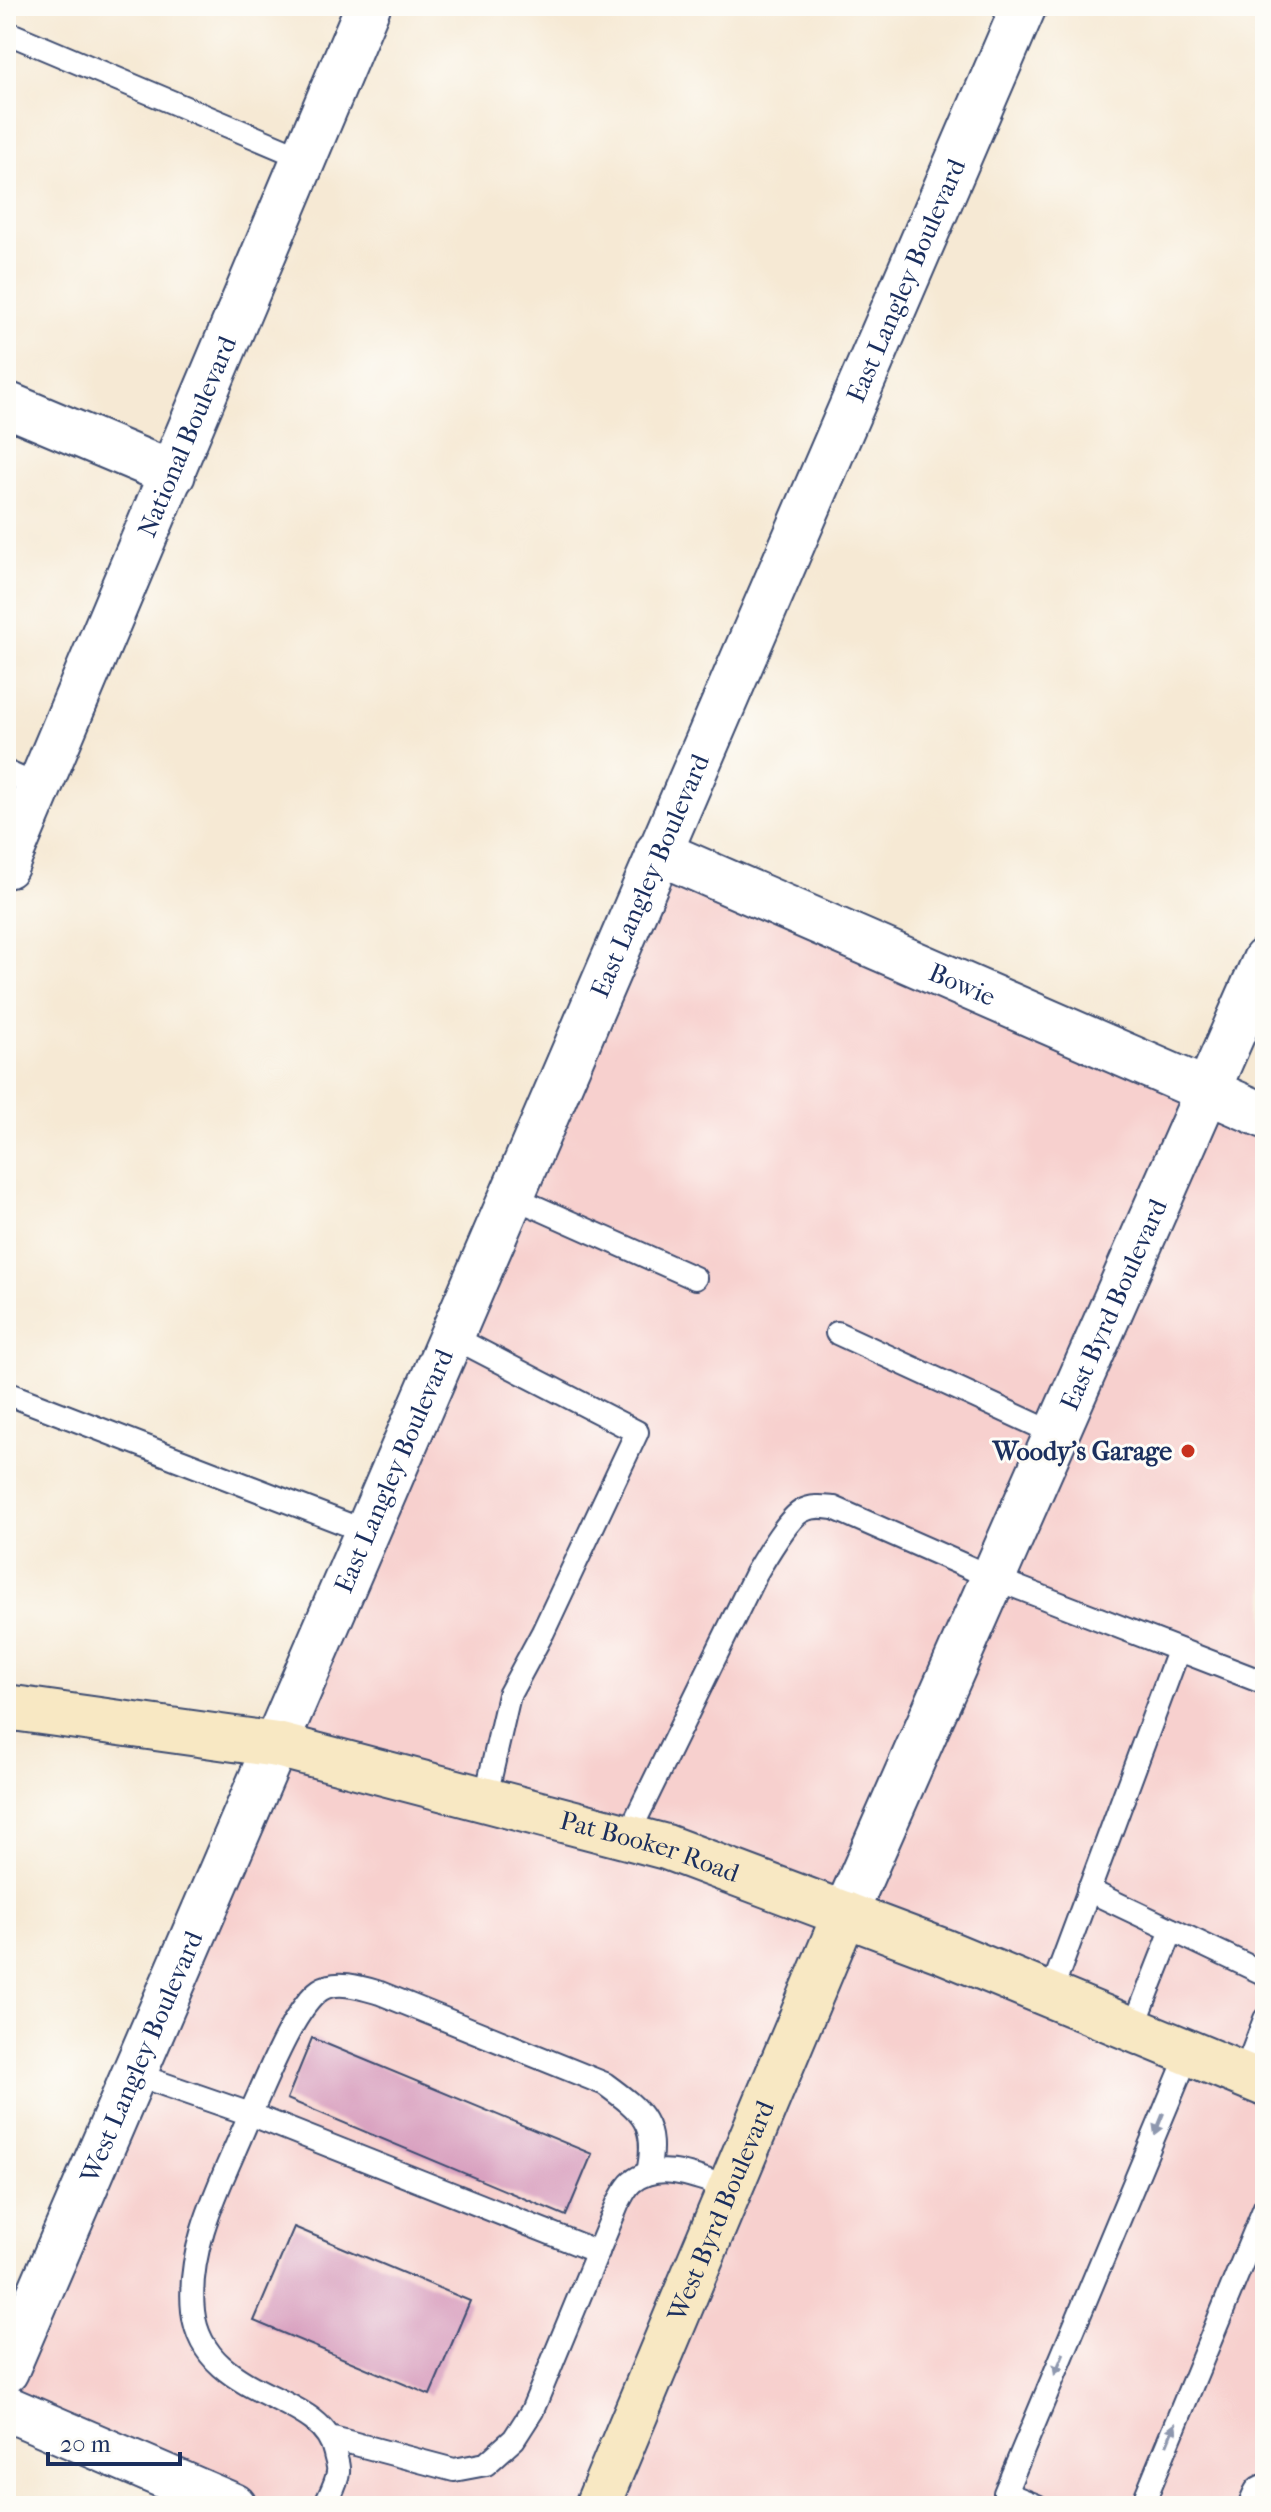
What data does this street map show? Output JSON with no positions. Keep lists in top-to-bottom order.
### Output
{
  "streets": {
    "main road": ["Pat Booker Road", "West Byrd Boulevard"],
    "street": [
      "East Langley Boulevard",
      "National Boulevard",
      "Bowie",
      "East Byrd Boulevard",
      "West Langley Boulevard"
    ]
  },
  "crossings": [
    ["East Langley Boulevard", "Bowie"],
    ["East Langley Boulevard", "Pat Booker Road"],
    ["East Langley Boulevard", "West Langley Boulevard"],
    ["Bowie", "East Byrd Boulevard"],
    ["East Byrd Boulevard", "Pat Booker Road"],
    ["East Byrd Boulevard", "West Byrd Boulevard"],
    ["Pat Booker Road", "West Langley Boulevard"],
    ["Pat Booker Road", "West Byrd Boulevard"]
  ],
  "places": ["Woody's Garage"],
  "scale_bar": "20 m"
}
